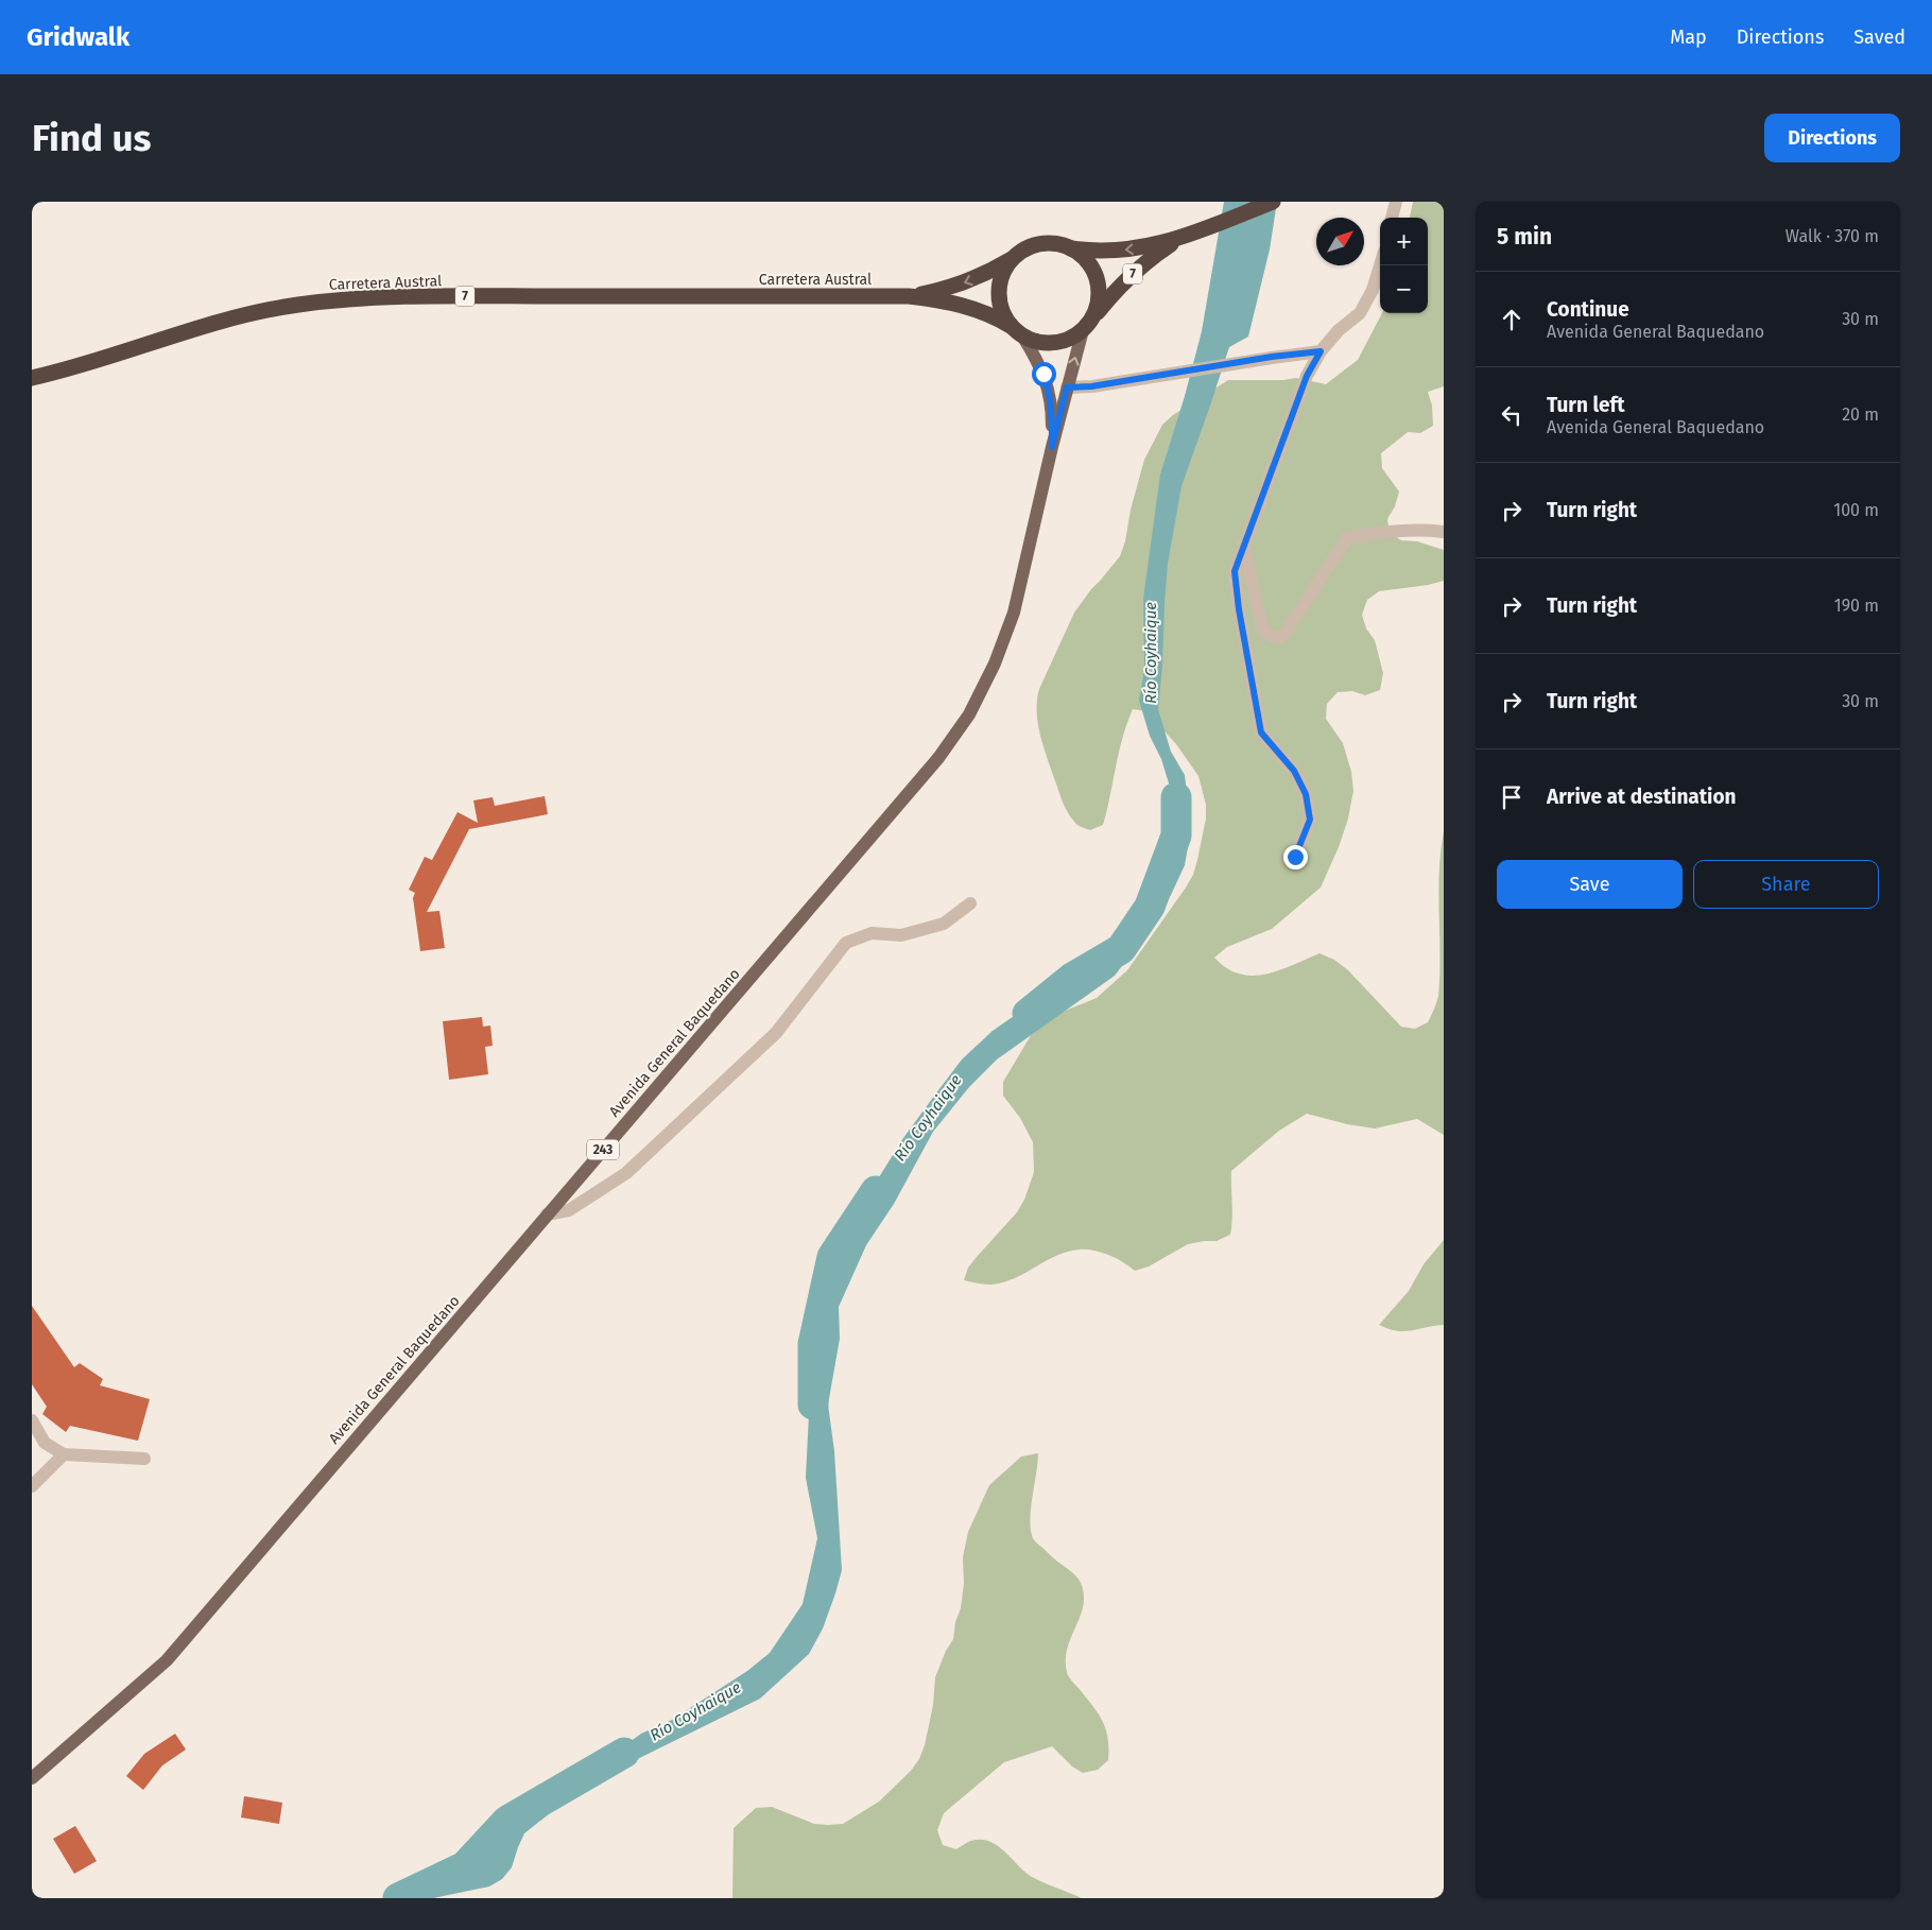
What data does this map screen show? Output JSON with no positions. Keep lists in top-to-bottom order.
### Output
{
  "streets": {
    "highway": ["7", "Carretera Austral"],
    "main road": ["Avenida General Baquedano", "243"]
  },
  "crossings": [
    ["7", "Carretera Austral"],
    ["7", "Avenida General Baquedano"],
    ["Carretera Austral", "Avenida General Baquedano"]
  ],
  "water": ["Río Coyhaique"],
  "north": "top right",
  "page": {
    "header": "Gridwalk",
    "nav": ["Map", "Directions", "Saved"],
    "buttons": [
      "Directions",
      ["Save", "Share"]
    ],
    "title": "Find us",
    "heading": ["5 min", "Walk · 370 m"],
    "map_buttons": ["+", "−"],
    "list": [
      ["Continue", "Avenida General Baquedano", "30 m"],
      ["Turn left", "Avenida General Baquedano", "20 m"],
      ["Turn right", "100 m"],
      ["Turn right", "190 m"],
      ["Turn right", "30 m"],
      "Arrive at destination"
    ]
  }
}
